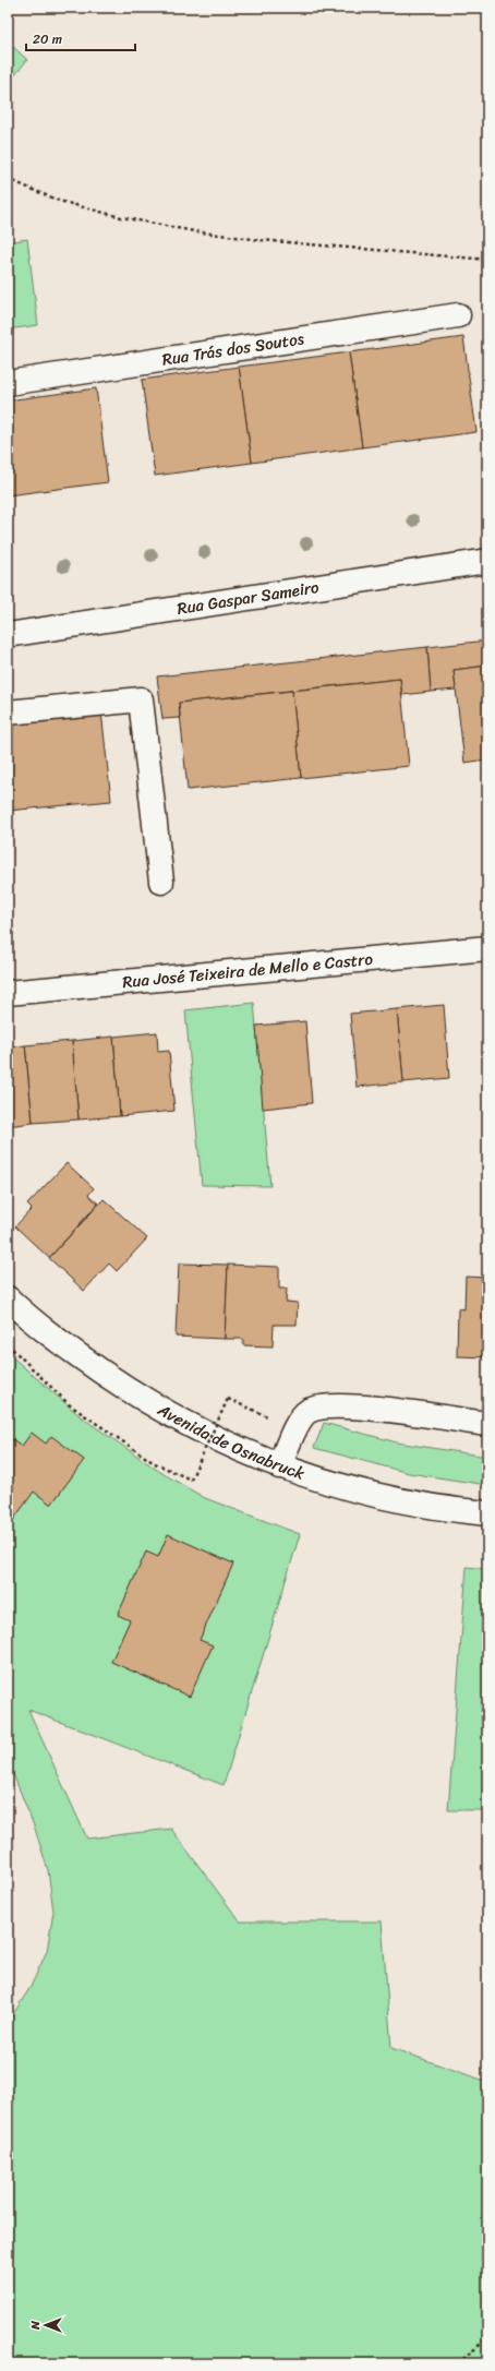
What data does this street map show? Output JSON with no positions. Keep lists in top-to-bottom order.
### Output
{
  "streets": {
    "main road": [
      "Rua Trás dos Soutos",
      "Rua Gaspar Sameiro",
      "Rua José Teixeira de Mello e Castro",
      "Avenida de Osnabruck"
    ]
  },
  "scale_bar": "20 m",
  "north": "left"
}
